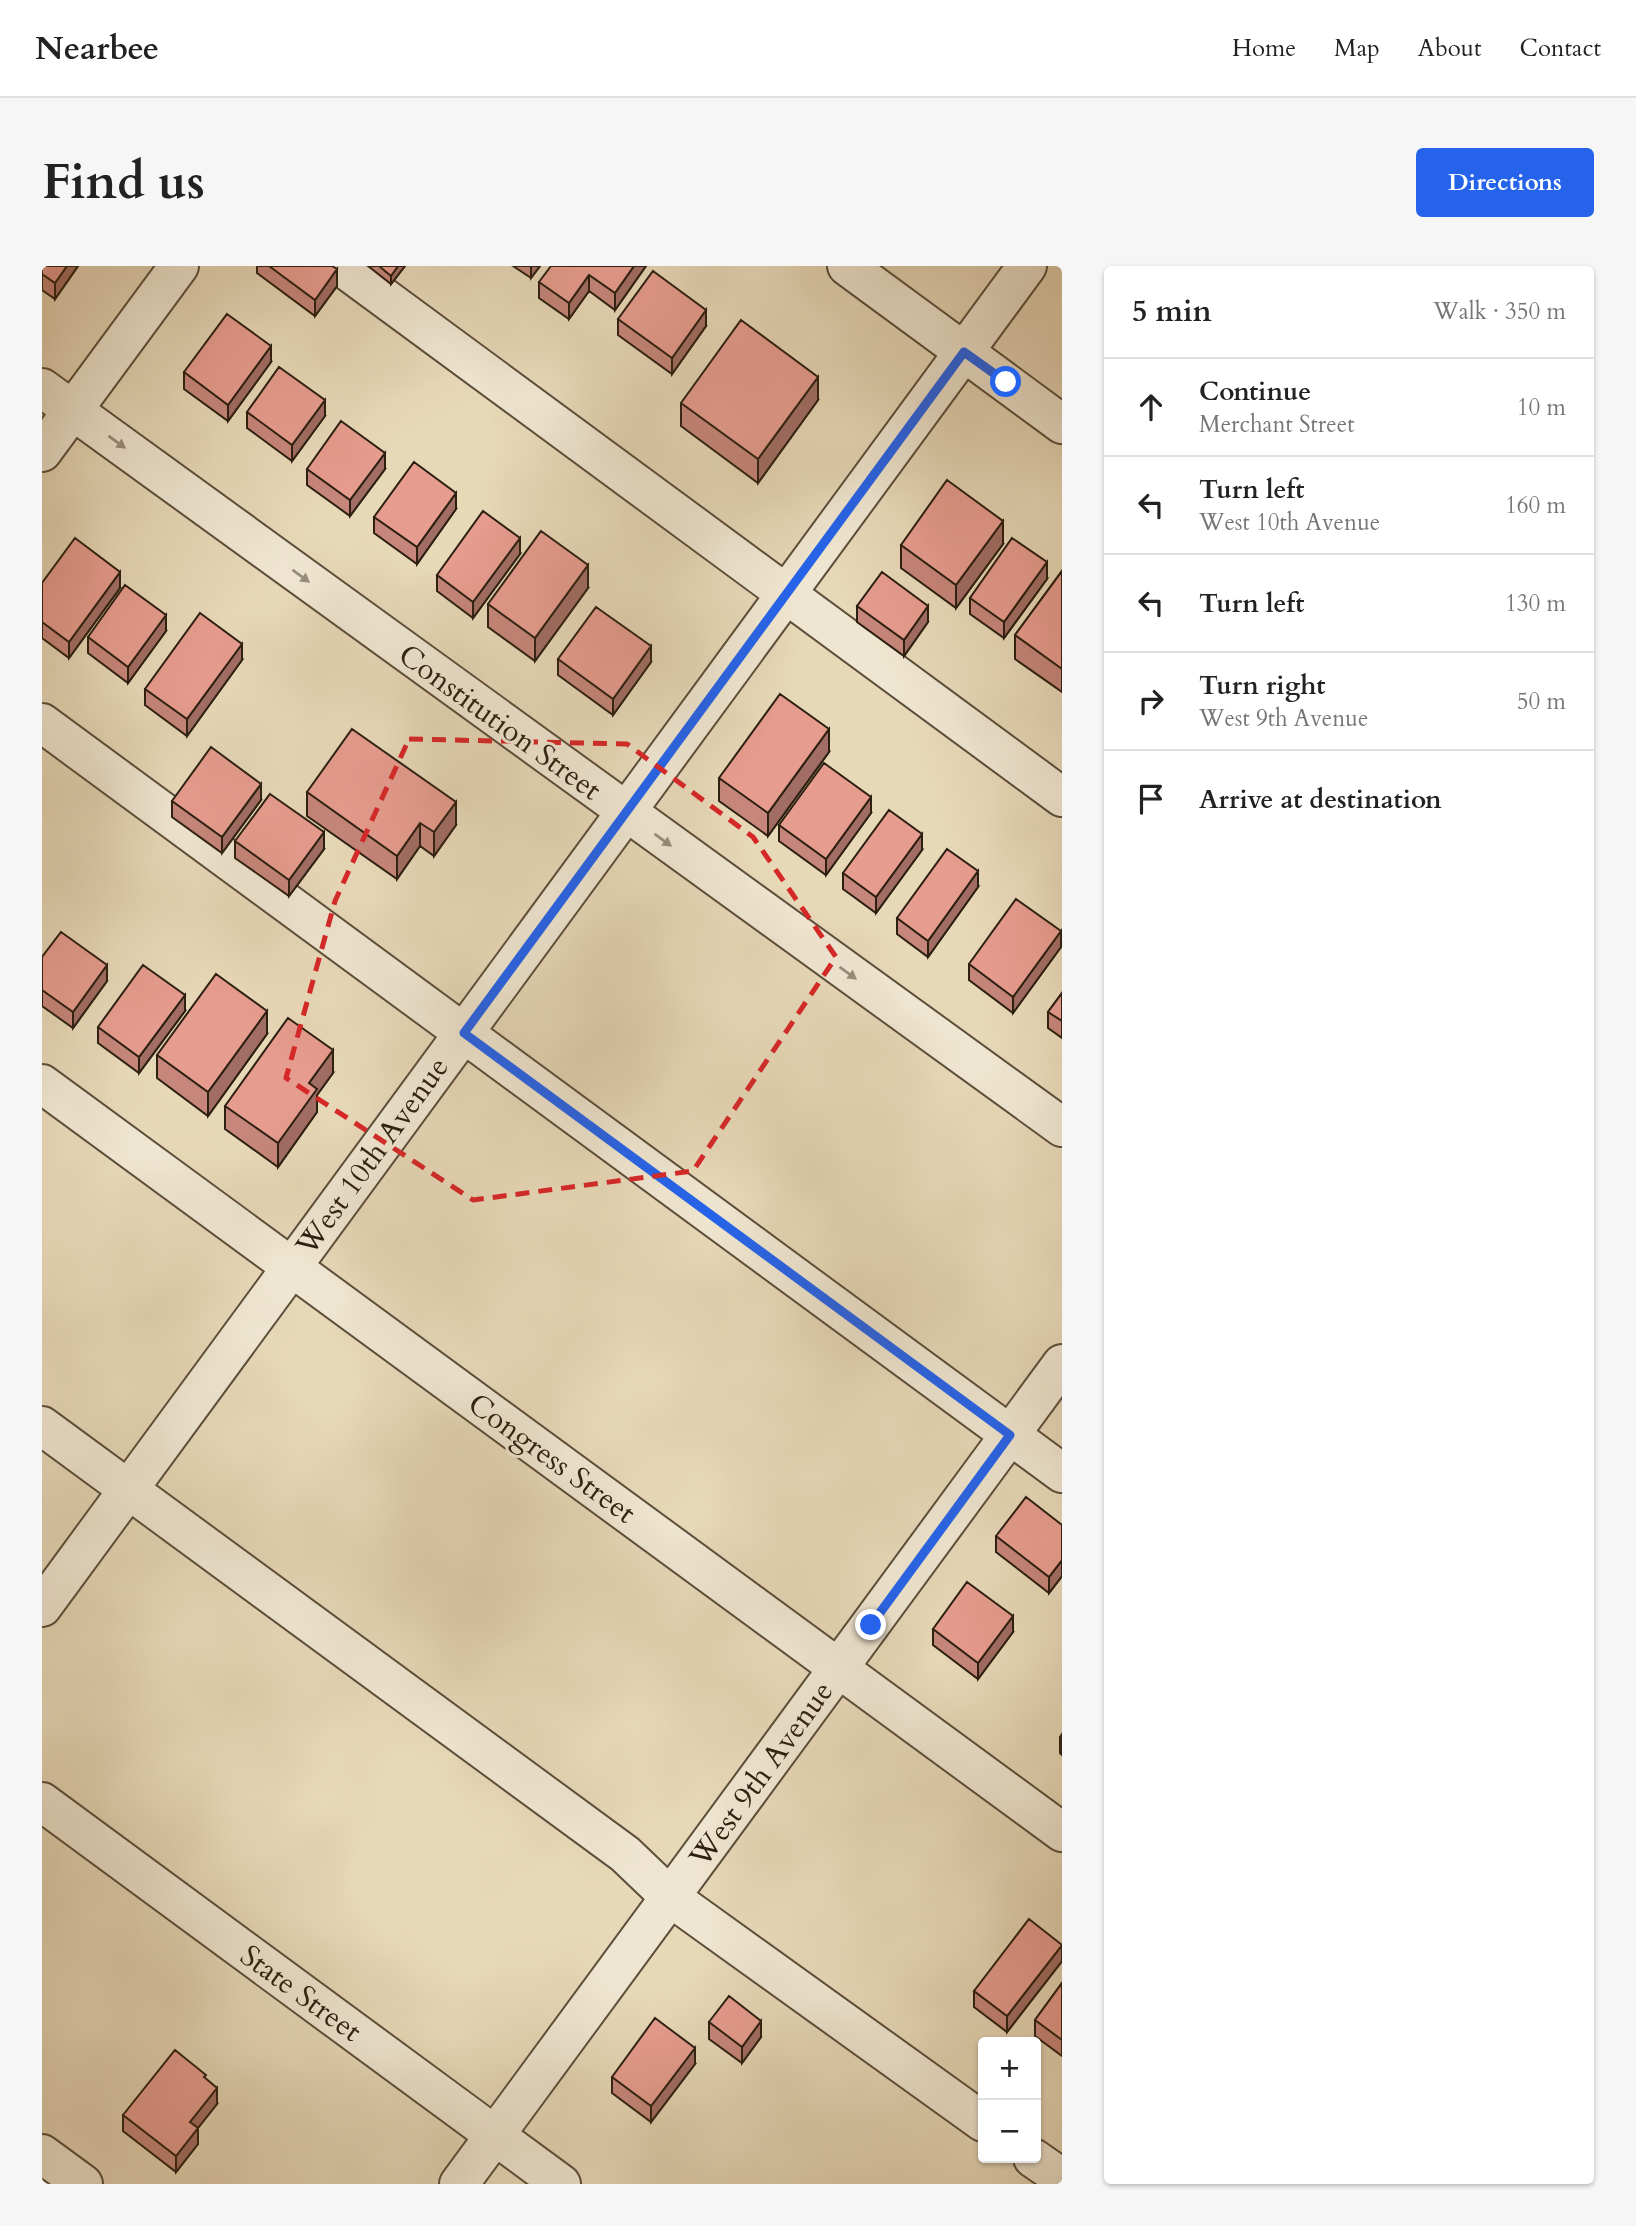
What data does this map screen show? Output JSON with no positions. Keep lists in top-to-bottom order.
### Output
{
  "streets": {
    "street": [
      "Constitution Street",
      "West 10th Avenue",
      "Congress Street",
      "West 9th Avenue",
      "State Street"
    ]
  },
  "crossings": [
    ["Constitution Street", "West 10th Avenue"],
    ["West 10th Avenue", "Congress Street"],
    ["Congress Street", "West 9th Avenue"],
    ["West 9th Avenue", "State Street"]
  ],
  "page": {
    "header": "Nearbee",
    "nav": [
      "Home",
      "Map",
      "About",
      "Contact"
    ],
    "buttons": "Directions",
    "title": "Find us",
    "heading": ["5 min", "Walk · 350 m"],
    "list": [
      ["Continue", "Merchant Street", "10 m"],
      ["Turn left", "West 10th Avenue", "160 m"],
      ["Turn left", "130 m"],
      ["Turn right", "West 9th Avenue", "50 m"],
      "Arrive at destination"
    ],
    "map_buttons": ["+", "−"]
  }
}
